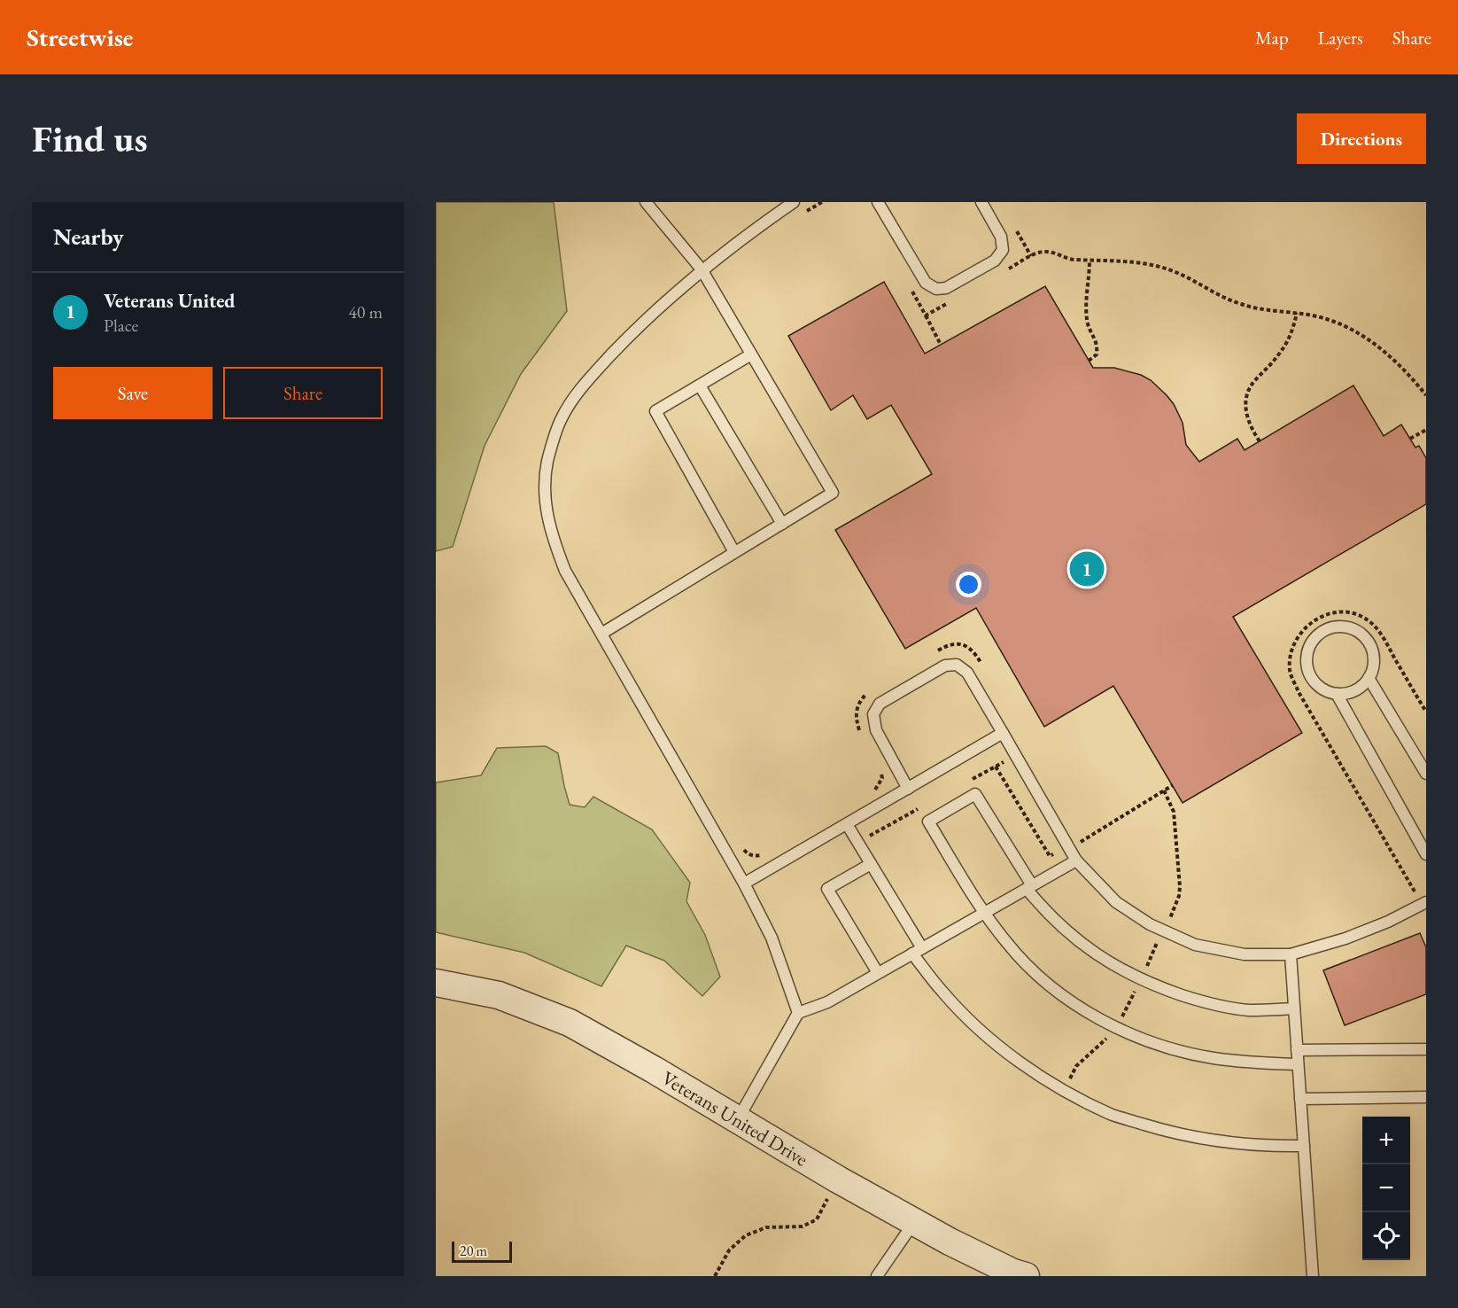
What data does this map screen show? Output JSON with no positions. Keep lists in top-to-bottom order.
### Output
{
  "streets": {
    "street": ["Veterans United Drive"]
  },
  "scale_bar": "20 m",
  "page": {
    "header": "Streetwise",
    "nav": ["Map", "Layers", "Share"],
    "buttons": [
      "Directions",
      ["Save", "Share"]
    ],
    "title": "Find us",
    "heading": "Nearby",
    "list": [
      {
        "mark": "1",
        "name": "Veterans United",
        "note": "Place",
        "value": "40 m"
      }
    ],
    "pins": "1",
    "map_buttons": ["+", "−"],
    "scale": "20 m"
  }
}
